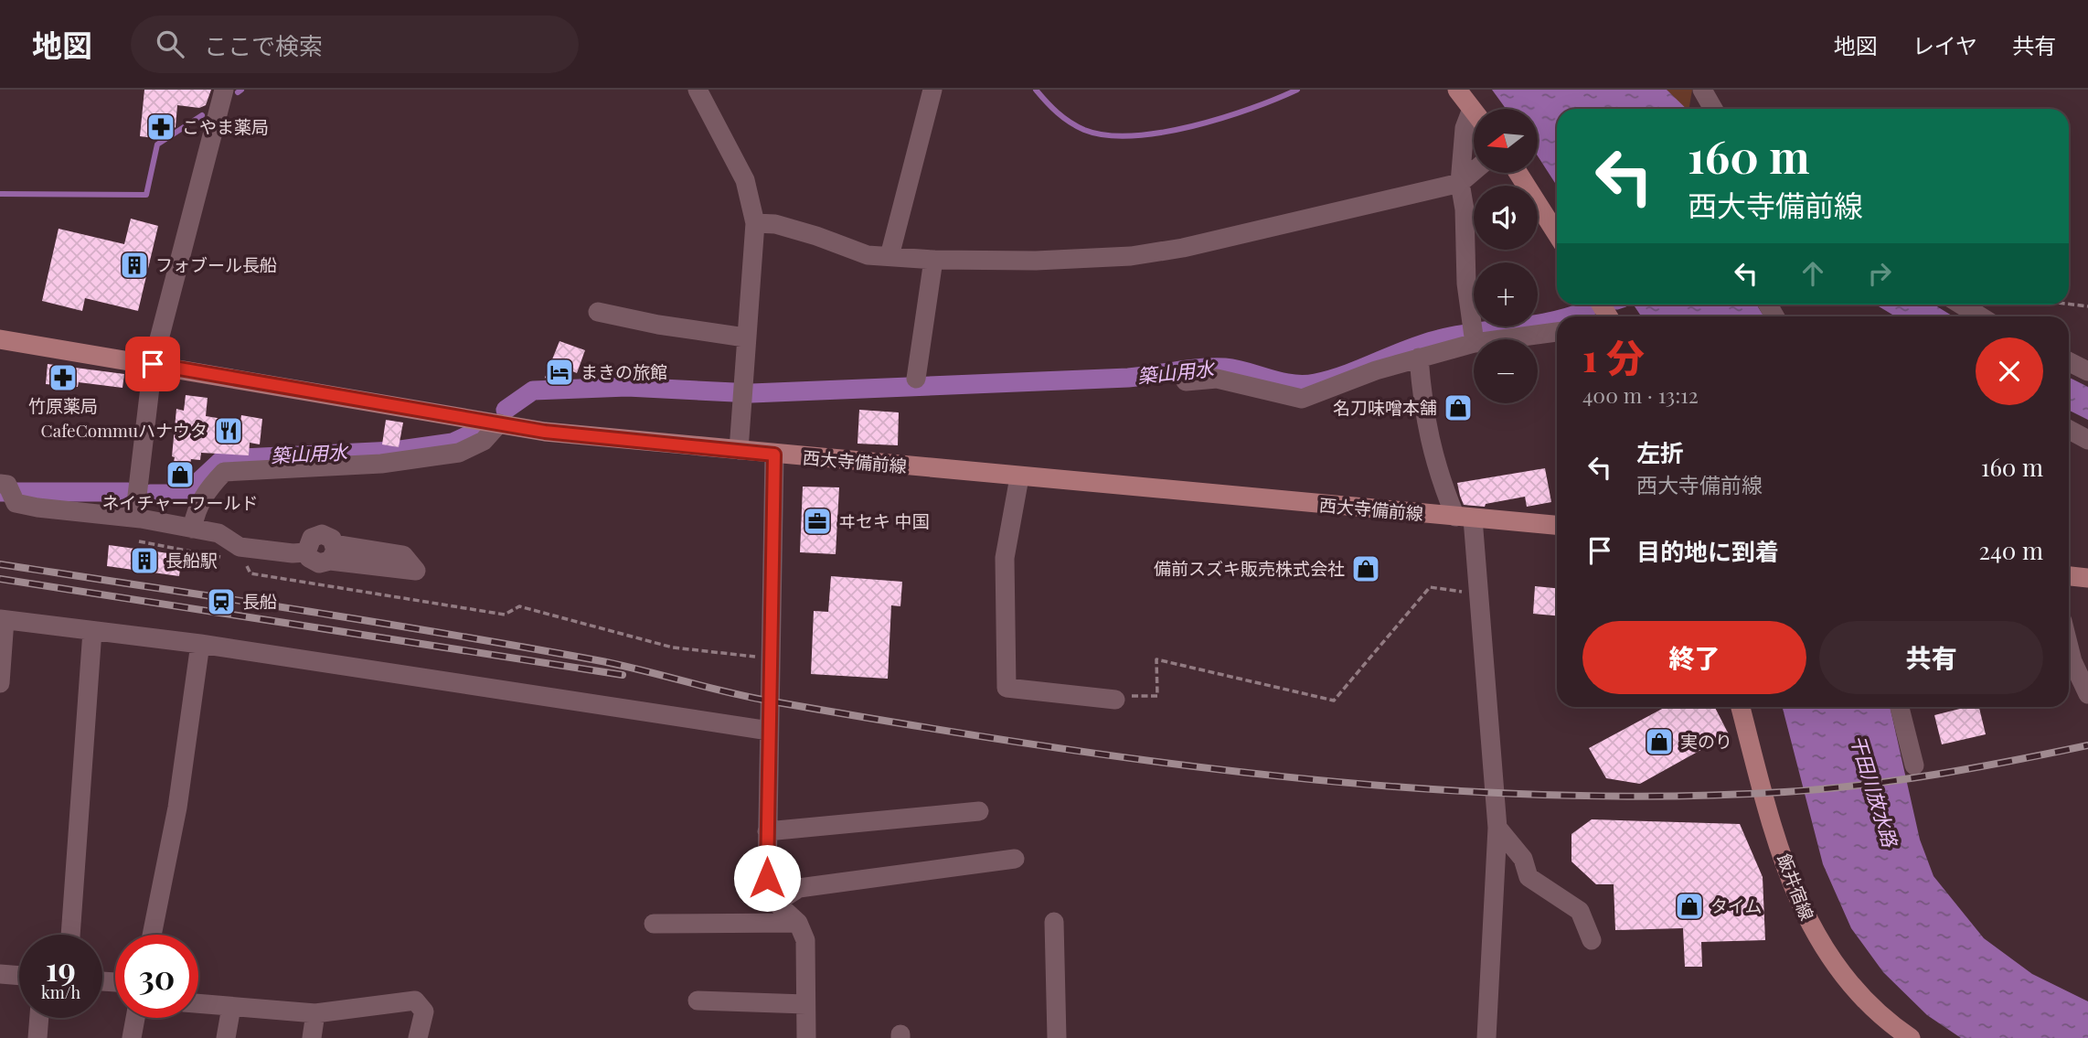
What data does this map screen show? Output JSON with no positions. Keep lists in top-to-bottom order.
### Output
{
  "streets": {
    "main road": ["西大寺備前線", "飯井宿線"]
  },
  "water": ["築山用水", "干田川放水路"],
  "places": {
    "pharmacy": ["こやま薬局", "竹原薬局"],
    "building": ["フォブール長船", "長船駅"],
    "hotel": ["まきの旅館"],
    "shop": [
      "名刀味噌本舗",
      "ネイチャーワールド",
      "備前スズキ販売株式会社",
      "実のり",
      "タイム"
    ],
    "restaurant": ["CafeCommuハナウタ"],
    "office": ["ヰセキ 中国"],
    "station": ["長船"]
  },
  "north": "left",
  "page": {
    "header": "地図",
    "search": "ここで検索",
    "nav": ["地図", "レイヤ", "共有"],
    "map_buttons": ["+", "−"],
    "turn": ["160 m", "西大寺備前線"],
    "heading": ["1 分", "400 m · 13:12"],
    "list": [
      {
        "name": "左折",
        "note": "西大寺備前線",
        "value": "160 m"
      },
      {
        "name": "目的地に到着",
        "value": "240 m"
      }
    ],
    "buttons": ["終了", "共有"],
    "speed": "19 km/h",
    "limit": "30"
  }
}
